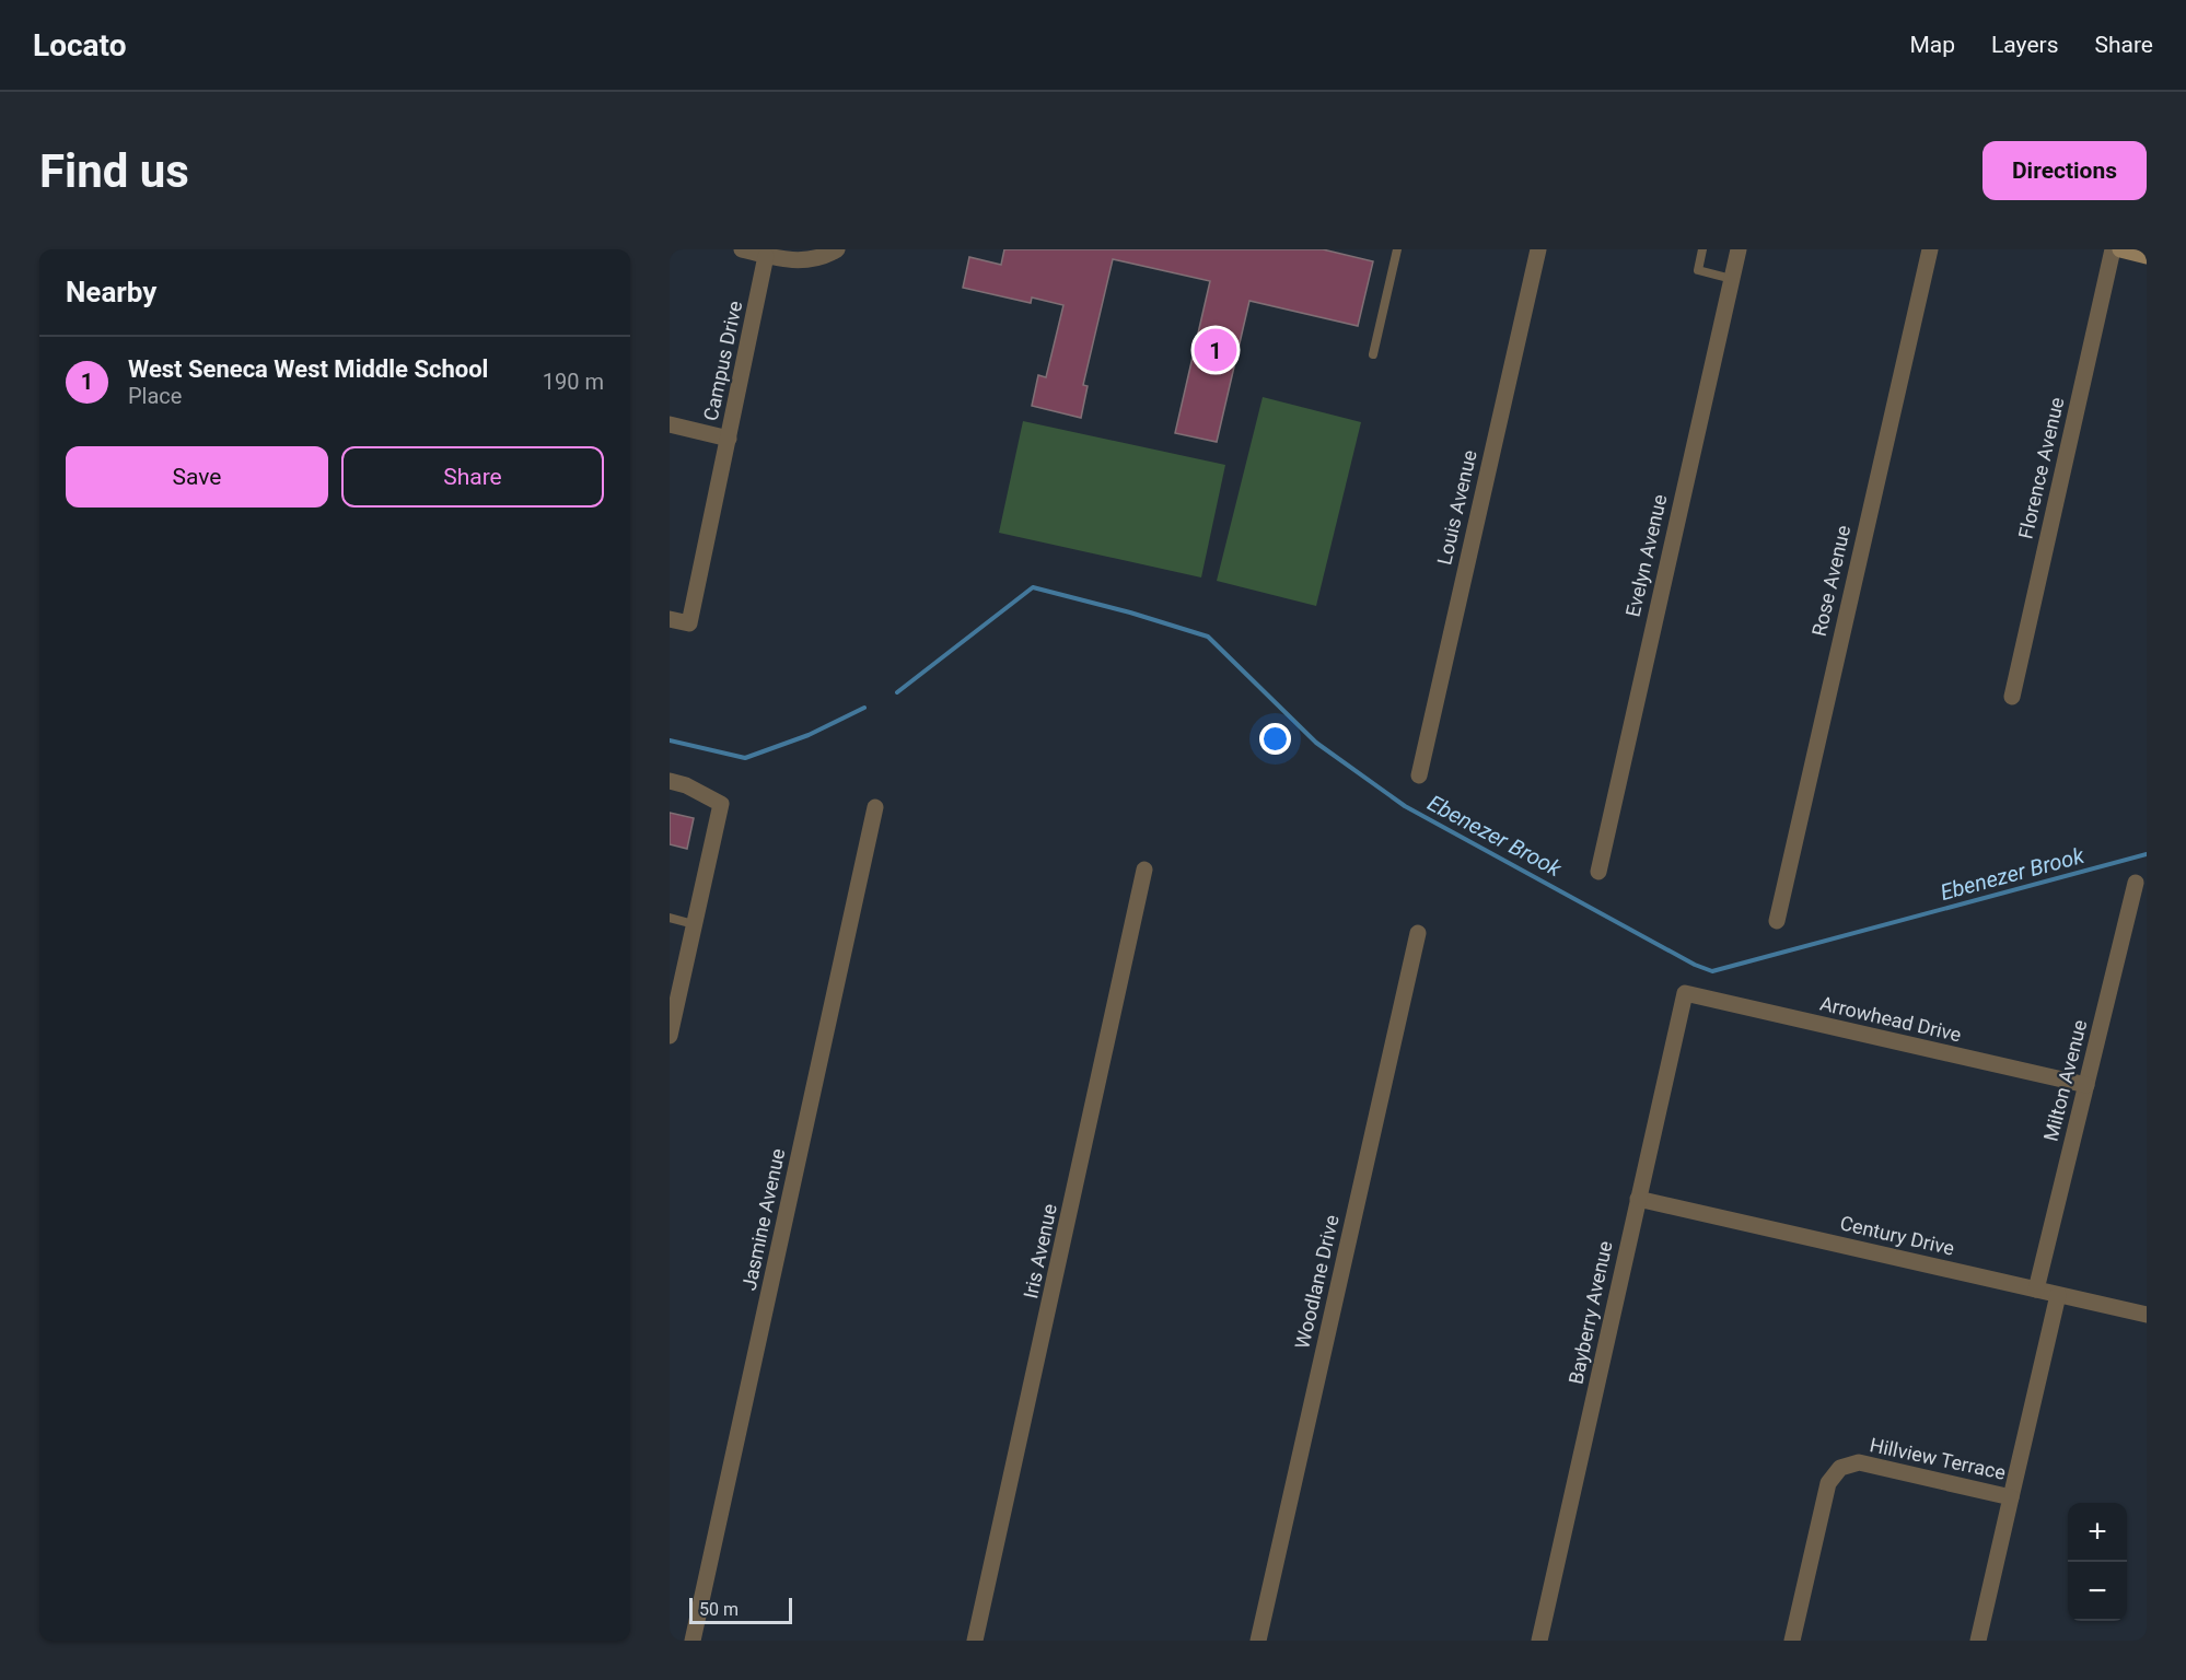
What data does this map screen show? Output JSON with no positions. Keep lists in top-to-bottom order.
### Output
{
  "streets": {
    "street": [
      "Campus Drive",
      "Florence Avenue",
      "Louis Avenue",
      "Evelyn Avenue",
      "Rose Avenue",
      "Arrowhead Drive",
      "Milton Avenue",
      "Jasmine Avenue",
      "Century Drive",
      "Iris Avenue",
      "Woodlane Drive",
      "Bayberry Avenue",
      "Hillview Terrace"
    ]
  },
  "crossings": [
    ["Arrowhead Drive", "Milton Avenue"],
    ["Arrowhead Drive", "Bayberry Avenue"],
    ["Milton Avenue", "Century Drive"],
    ["Century Drive", "Bayberry Avenue"],
    ["Century Drive", "Hillview Terrace"]
  ],
  "water": ["Ebenezer Brook"],
  "scale_bar": "50 m",
  "page": {
    "header": "Locato",
    "nav": ["Map", "Layers", "Share"],
    "buttons": [
      "Directions",
      ["Save", "Share"]
    ],
    "title": "Find us",
    "heading": "Nearby",
    "pins": "1",
    "list": [
      {
        "mark": "1",
        "name": "West Seneca West Middle School",
        "note": "Place",
        "value": "190 m"
      }
    ],
    "map_buttons": ["+", "−"],
    "scale": "50 m"
  }
}
